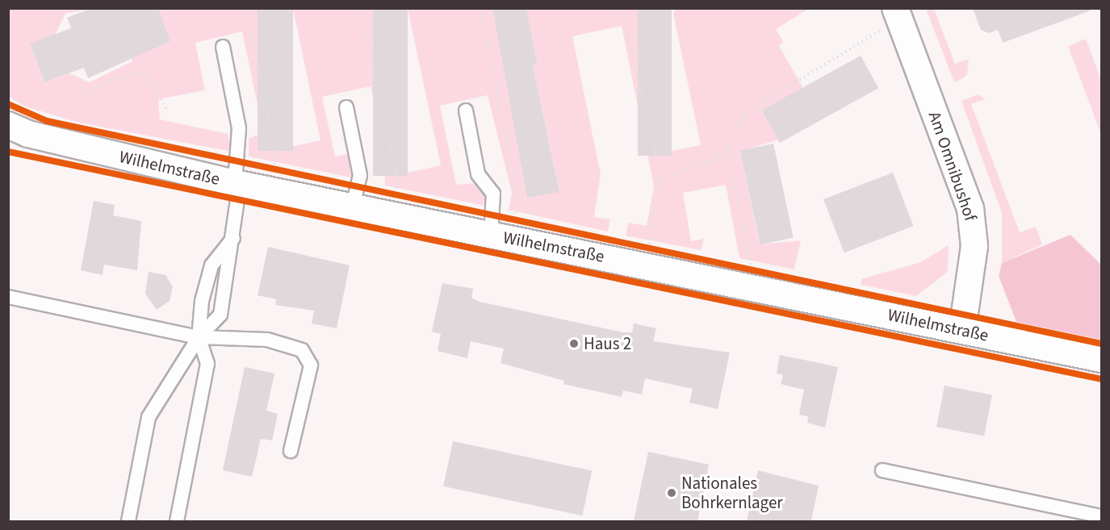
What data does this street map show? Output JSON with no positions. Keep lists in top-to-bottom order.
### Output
{
  "streets": {
    "street": ["Am Omnibushof", "Wilhelmstraße"]
  },
  "crossings": [
    ["Am Omnibushof", "Wilhelmstraße"]
  ],
  "places": ["Haus 2", "Nationales Bohrkernlager"]
}
